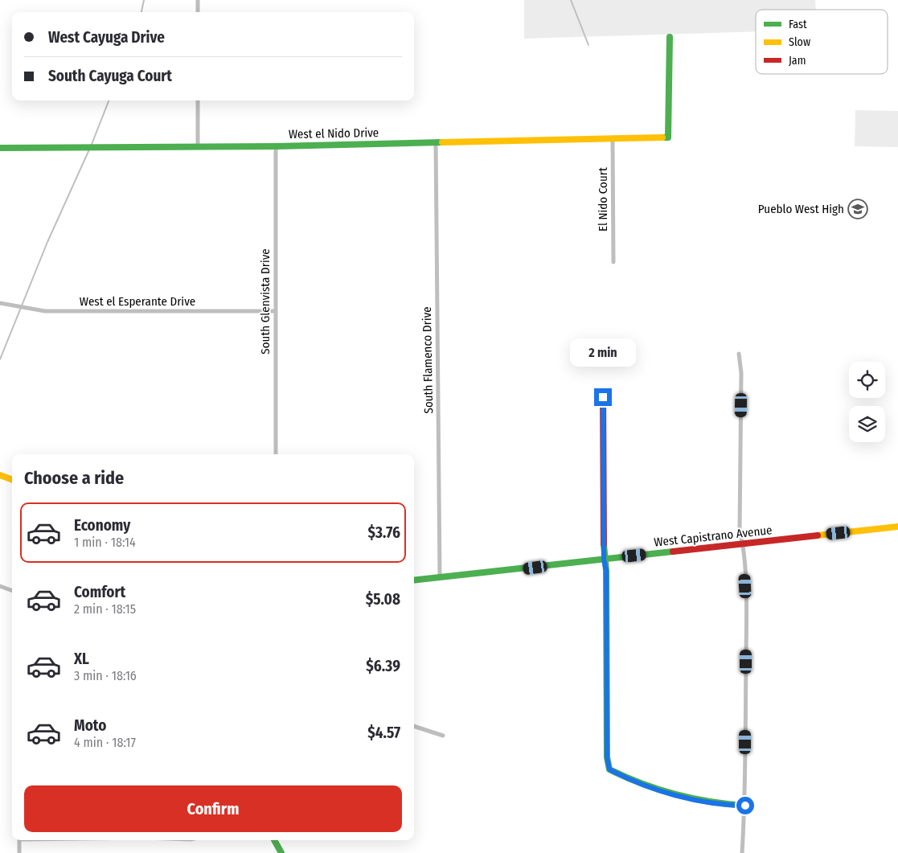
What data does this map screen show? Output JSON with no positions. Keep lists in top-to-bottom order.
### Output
{
  "streets": {
    "street": [
      "West el Nido Drive",
      "El Nido Court",
      "West el Esperante Drive",
      "South Glenvista Drive",
      "South Flamenco Drive",
      "West Capistrano Avenue"
    ]
  },
  "crossings": [
    ["West el Nido Drive", "El Nido Court"],
    ["West el Nido Drive", "South Glenvista Drive"],
    ["West el Nido Drive", "South Flamenco Drive"],
    ["West el Esperante Drive", "South Glenvista Drive"],
    ["South Flamenco Drive", "West Capistrano Avenue"]
  ],
  "places": {
    "school or university": ["Pueblo West High"]
  },
  "legend": ["Fast", "Slow", "Jam"],
  "page": {
    "banner": ["West Cayuga Drive", "South Cayuga Court"],
    "bubble": "2 min",
    "heading": "Choose a ride",
    "list": [
      {
        "name": "Economy",
        "note": "1 min · 18:14",
        "value": "$3.76"
      },
      {
        "name": "Comfort",
        "note": "2 min · 18:15",
        "value": "$5.08"
      },
      {
        "name": "XL",
        "note": "3 min · 18:16",
        "value": "$6.39"
      },
      {
        "name": "Moto",
        "note": "4 min · 18:17",
        "value": "$4.57"
      }
    ],
    "buttons": "Confirm"
  }
}
